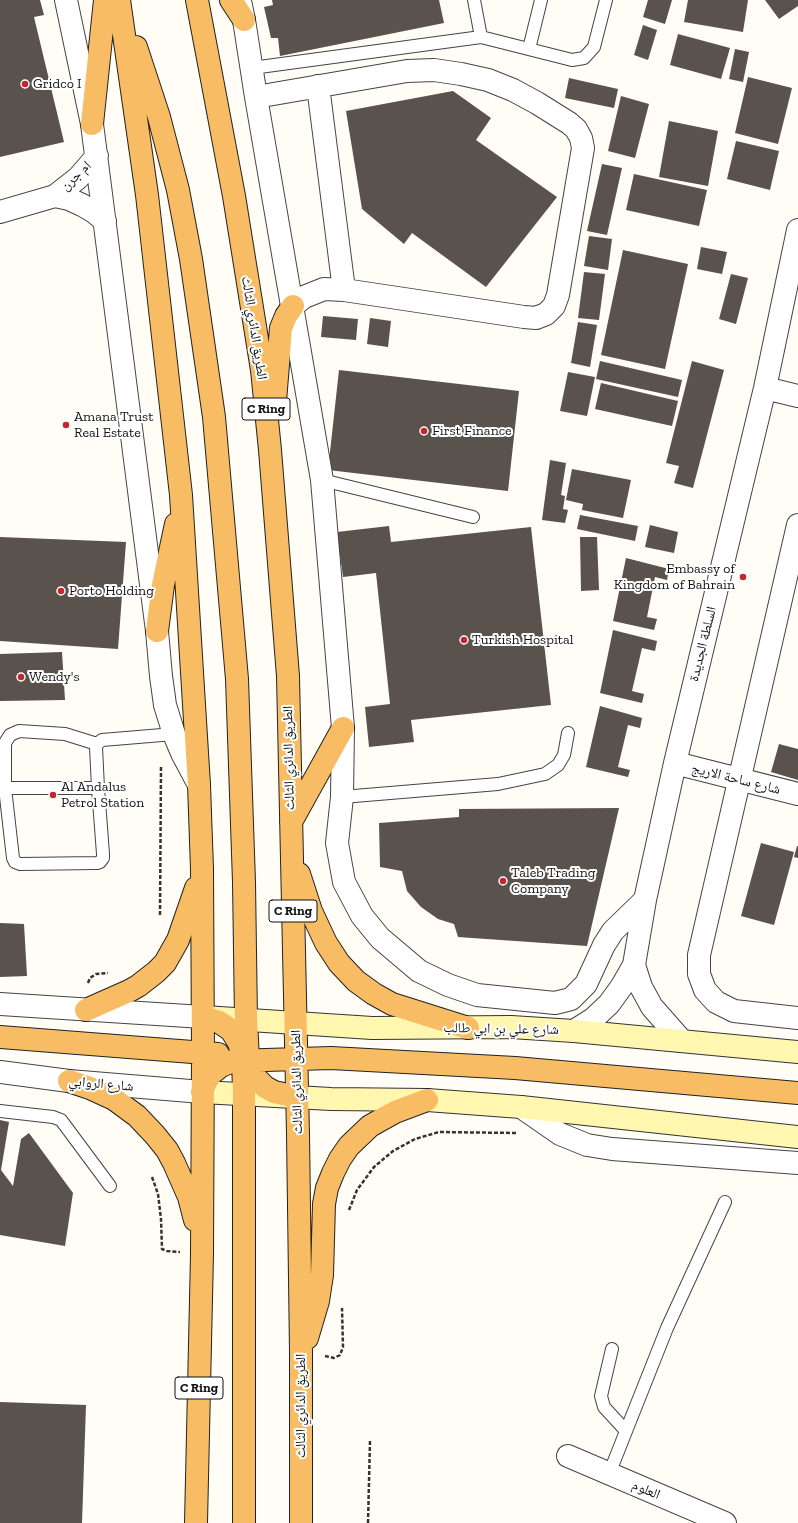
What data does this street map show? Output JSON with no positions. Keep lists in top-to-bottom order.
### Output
{
  "streets": {
    "highway": ["الطريق الدائري الثالث", "C Ring"],
    "main road": ["شارع علي بن ابي طالب"],
    "street": [
      "ام جرن",
      "السلطة الجديدة",
      "شارع ساحة الاريج",
      "شارع الروابي",
      "العلوم"
    ]
  },
  "crossings": [
    ["الطريق الدائري الثالث", "شارع علي بن ابي طالب"],
    ["C Ring", "شارع علي بن ابي طالب"],
    ["C Ring", "شارع الروابي"],
    ["السلطة الجديدة", "شارع ساحة الاريج"],
    ["السلطة الجديدة", "شارع علي بن ابي طالب"]
  ],
  "places": [
    "Gridco I",
    "Amana Trust Real Estate",
    "First Finance",
    "Embassy of Kingdom of Bahrain",
    "Porto Holding",
    "Turkish Hospital",
    "Wendy's",
    "Al Andalus Petrol Station",
    "Taleb Trading Company"
  ]
}
